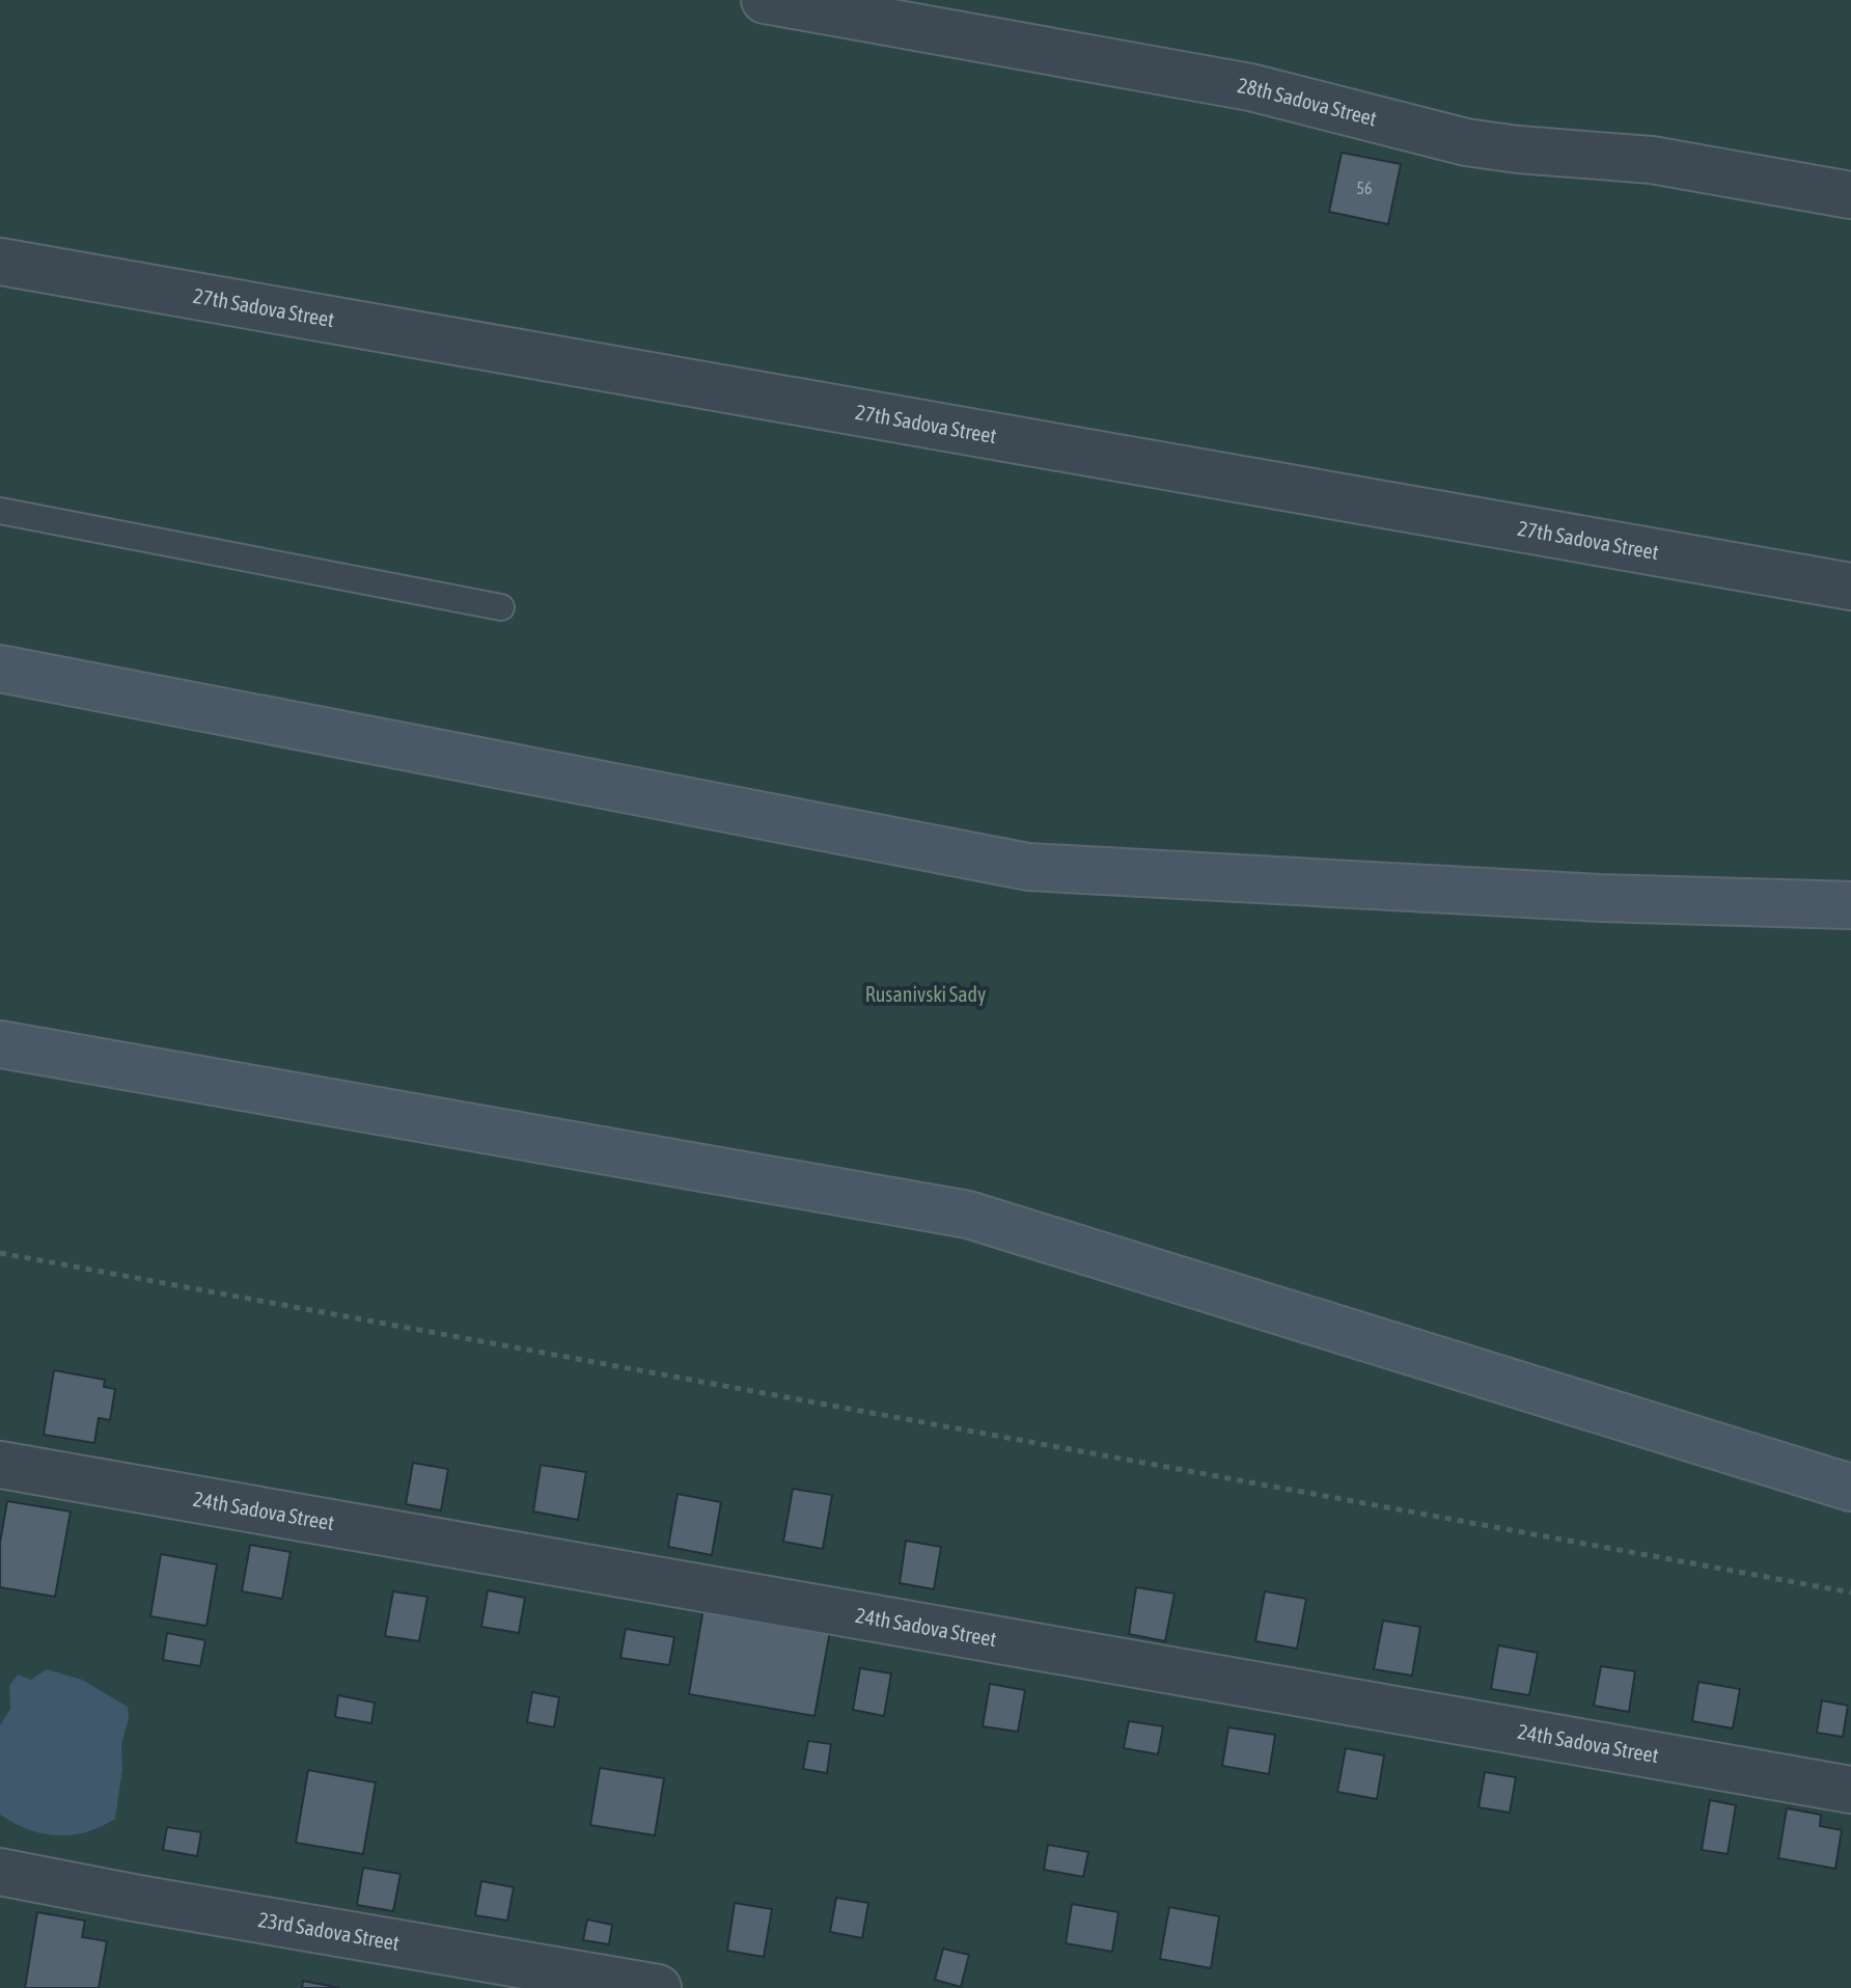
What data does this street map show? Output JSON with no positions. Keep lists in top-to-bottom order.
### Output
{
  "streets": {
    "street": [
      "28th Sadova Street",
      "27th Sadova Street",
      "24th Sadova Street",
      "23rd Sadova Street"
    ]
  },
  "parks": ["Rusanivski Sady"],
  "house_numbers": ["56"]
}
